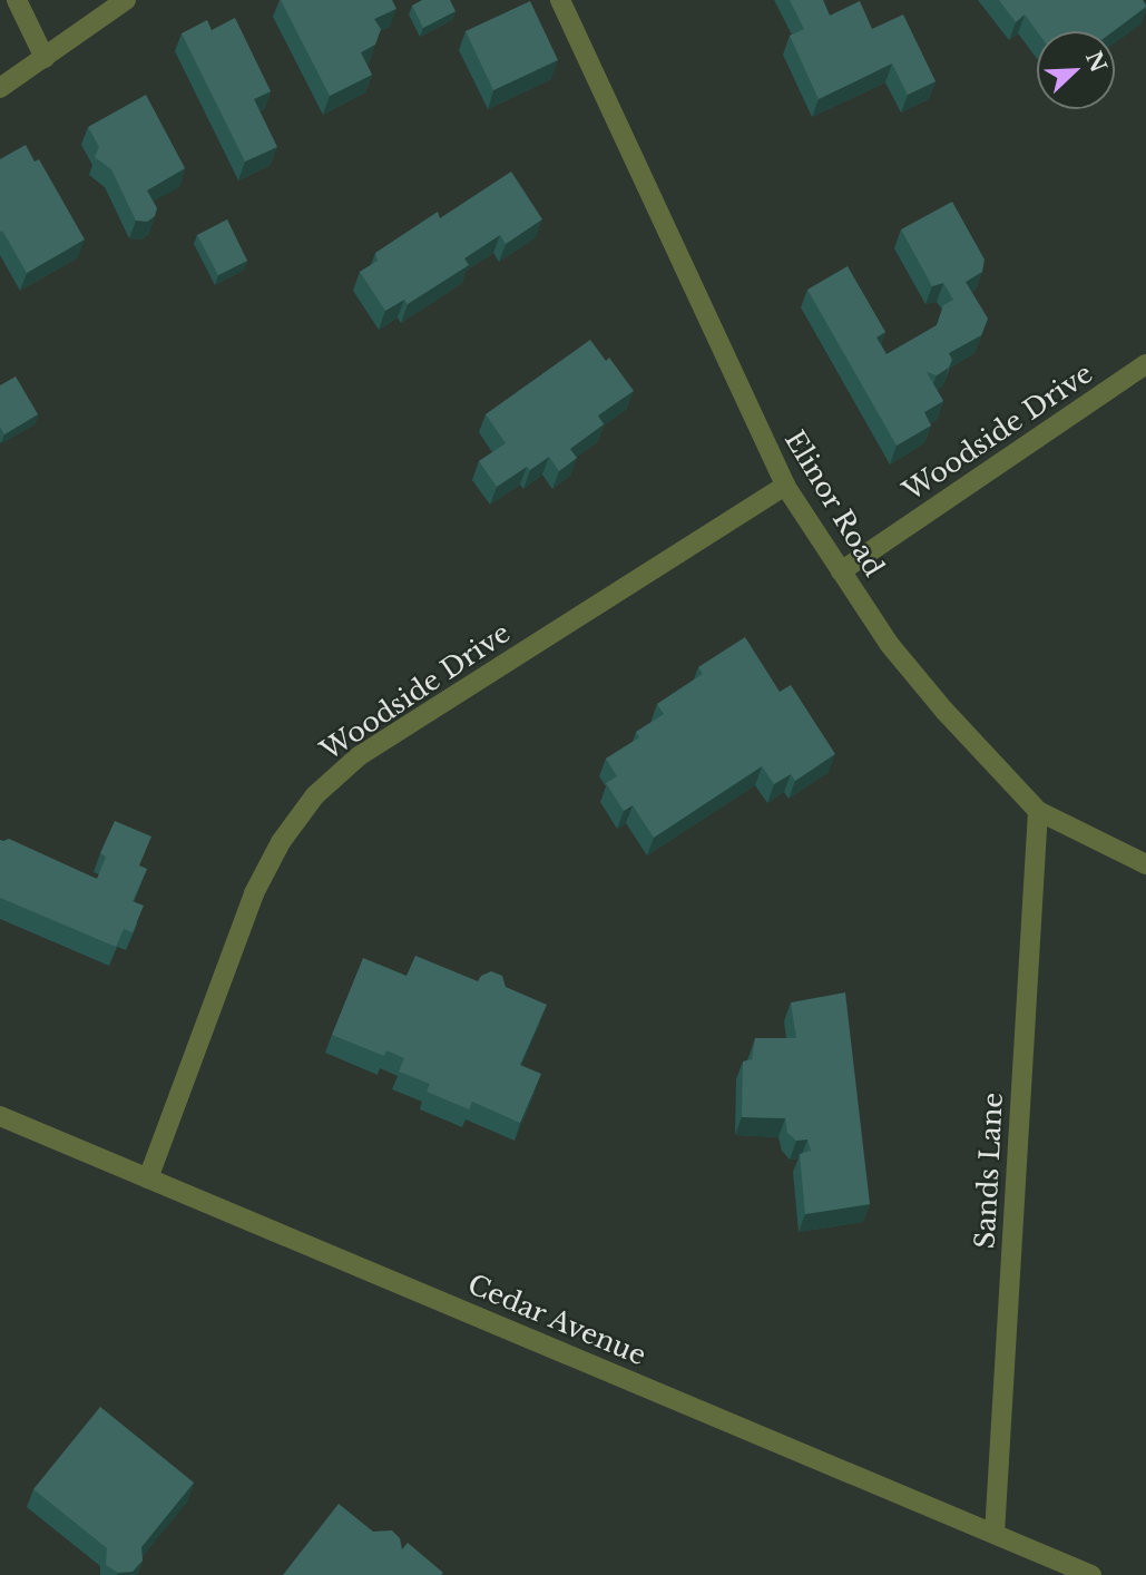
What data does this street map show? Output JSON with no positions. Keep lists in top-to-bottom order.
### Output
{
  "streets": {
    "street": [
      "Woodside Drive",
      "Elinor Road",
      "Sands Lane",
      "Cedar Avenue"
    ]
  },
  "crossings": [
    ["Woodside Drive", "Elinor Road"],
    ["Woodside Drive", "Cedar Avenue"],
    ["Elinor Road", "Sands Lane"],
    ["Sands Lane", "Cedar Avenue"]
  ],
  "north": "top right"
}
